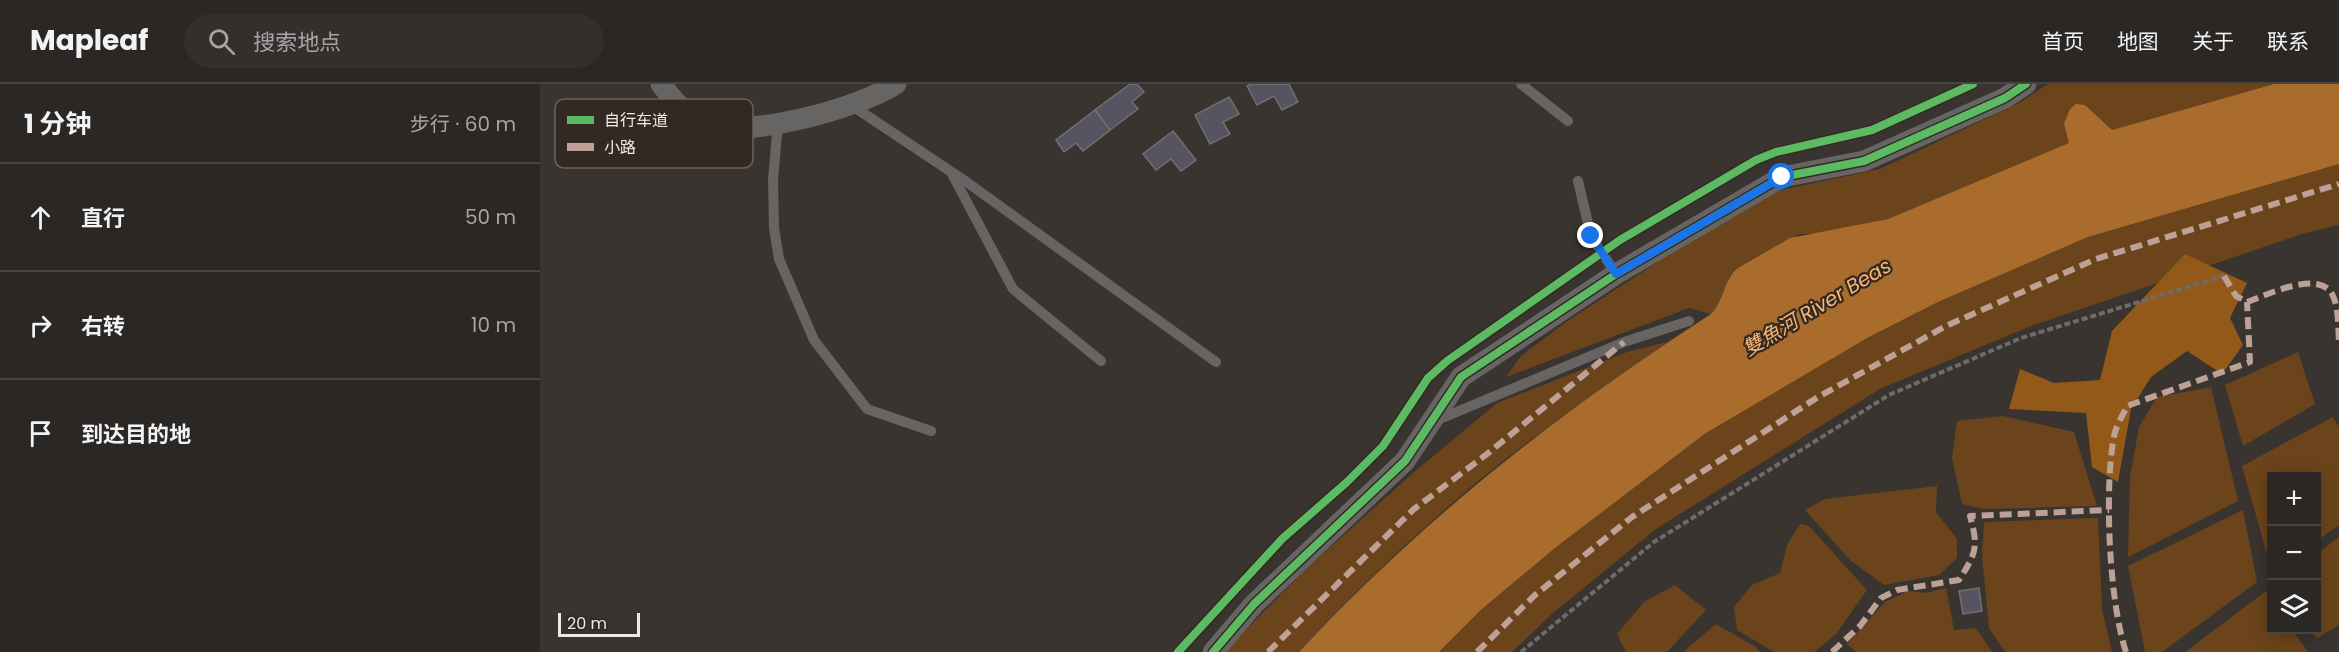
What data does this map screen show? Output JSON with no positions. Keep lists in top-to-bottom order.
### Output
{
  "water": ["雙魚河 River Beas"],
  "legend": ["自行车道", "小路"],
  "scale_bar": "20 m",
  "page": {
    "header": "Mapleaf",
    "search": "搜索地点",
    "nav": [
      "首页",
      "地图",
      "关于",
      "联系"
    ],
    "heading": ["1 分钟", "步行 · 60 m"],
    "list": [
      ["直行", "50 m"],
      ["右转", "10 m"],
      "到达目的地"
    ],
    "map_buttons": ["+", "−"],
    "scale": "20 m"
  }
}
